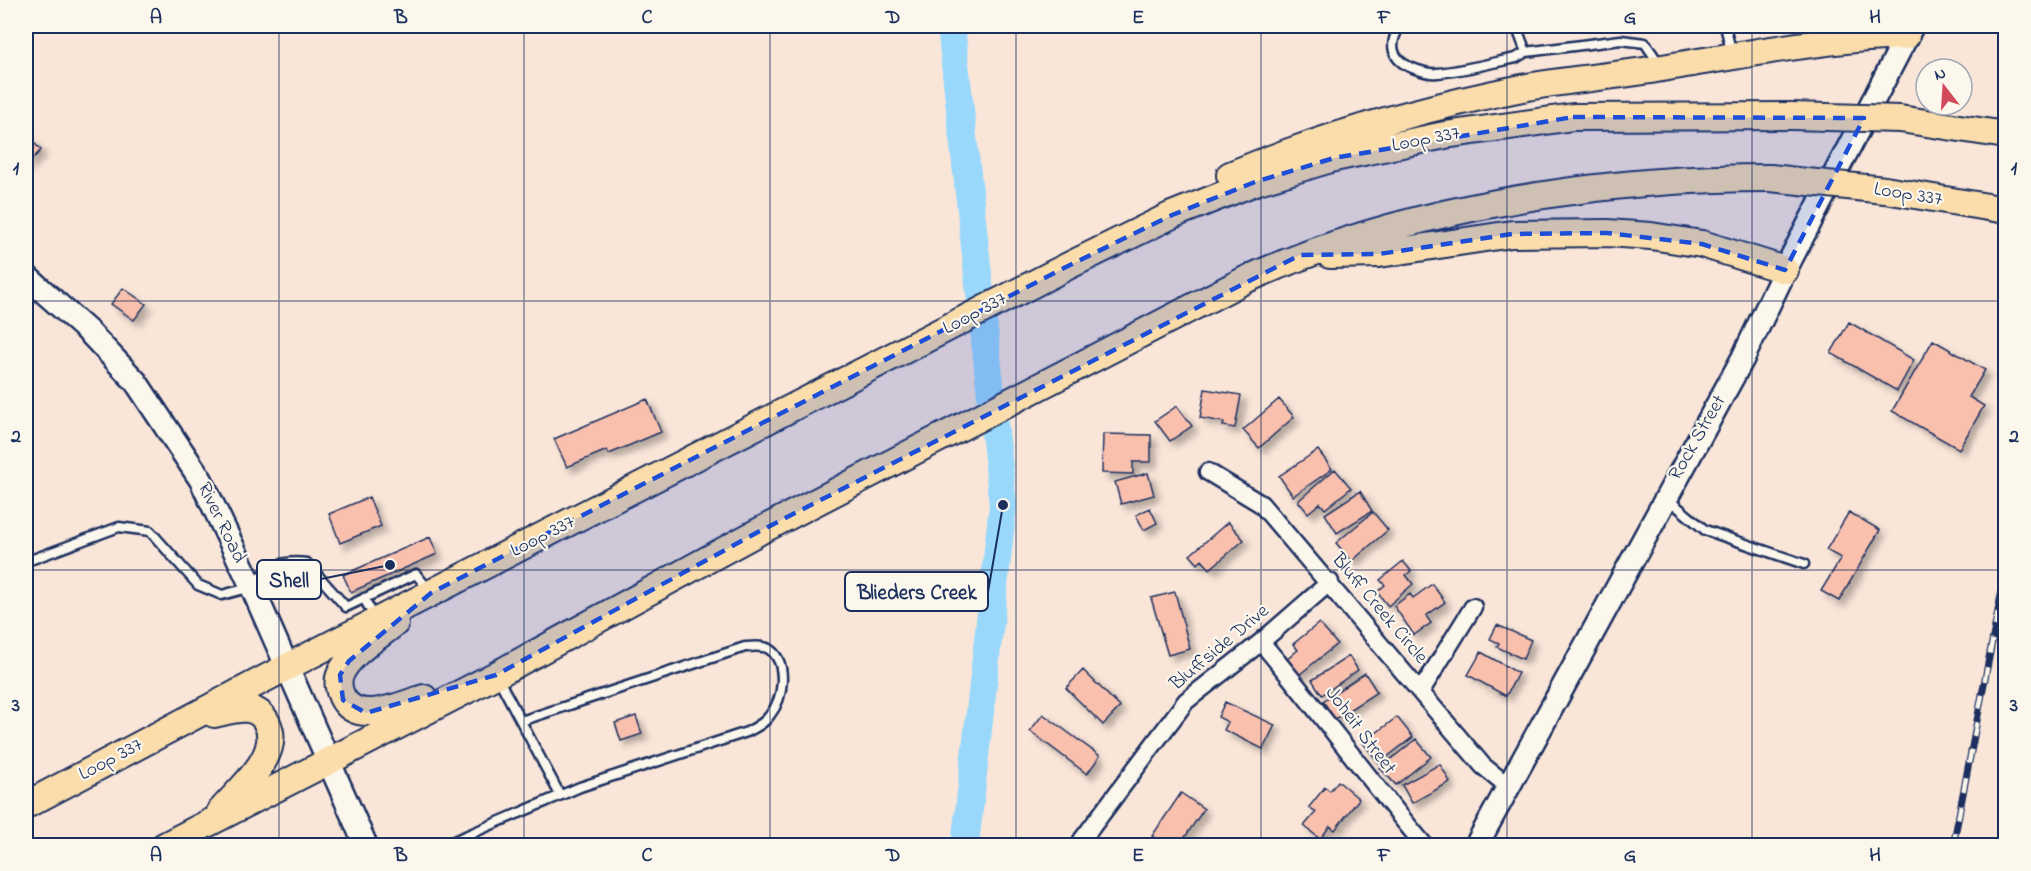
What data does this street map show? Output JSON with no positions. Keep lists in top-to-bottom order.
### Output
{
  "streets": {
    "main road": ["Loop 337"],
    "street": [
      "Rock Street",
      "River Road",
      "Bluff Creek Circle",
      "Bluffside Drive",
      "Joheit Street"
    ]
  },
  "crossings": [
    ["Loop 337", "River Road"],
    ["Rock Street", "Bluff Creek Circle"],
    ["Bluff Creek Circle", "Bluffside Drive"],
    ["Bluffside Drive", "Joheit Street"]
  ],
  "places": ["Blieders Creek", "Shell"],
  "north": "top",
  "grid": {
    "columns": [
      "A",
      "B",
      "C",
      "D",
      "E",
      "F",
      "G",
      "H"
    ],
    "rows": ["1", "2", "3"]
  }
}
